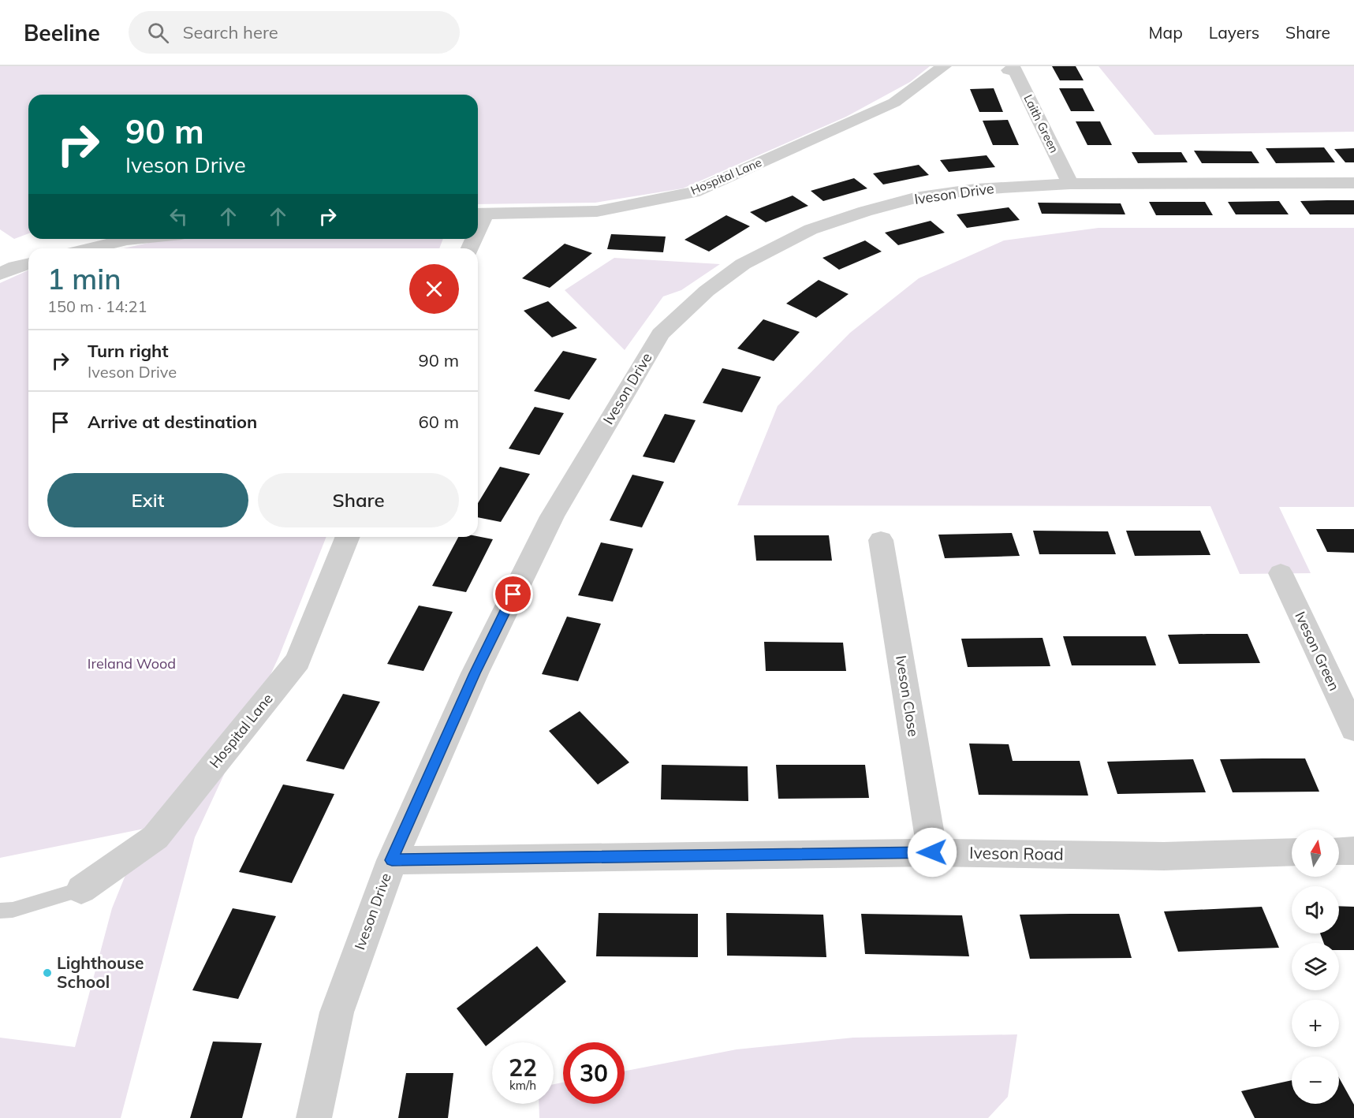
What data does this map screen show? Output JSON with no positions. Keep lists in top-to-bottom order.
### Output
{
  "streets": {
    "street": [
      "Laith Green",
      "Hospital Lane",
      "Iveson Drive",
      "Iveson Green",
      "Iveson Close",
      "Iveson Road"
    ]
  },
  "crossings": [
    ["Laith Green", "Iveson Drive"],
    ["Iveson Drive", "Iveson Road"],
    ["Iveson Close", "Iveson Road"]
  ],
  "parks": ["Ireland Wood"],
  "places": ["Lighthouse School"],
  "north": "top",
  "page": {
    "header": "Beeline",
    "search": "Search here",
    "nav": ["Map", "Layers", "Share"],
    "turn": ["90 m", "Iveson Drive"],
    "heading": ["1 min", "150 m · 14:21"],
    "list": [
      {
        "name": "Turn right",
        "note": "Iveson Drive",
        "value": "90 m"
      },
      {
        "name": "Arrive at destination",
        "value": "60 m"
      }
    ],
    "buttons": ["Exit", "Share"],
    "map_buttons": ["+", "−"],
    "speed": "22 km/h",
    "limit": "30"
  }
}
